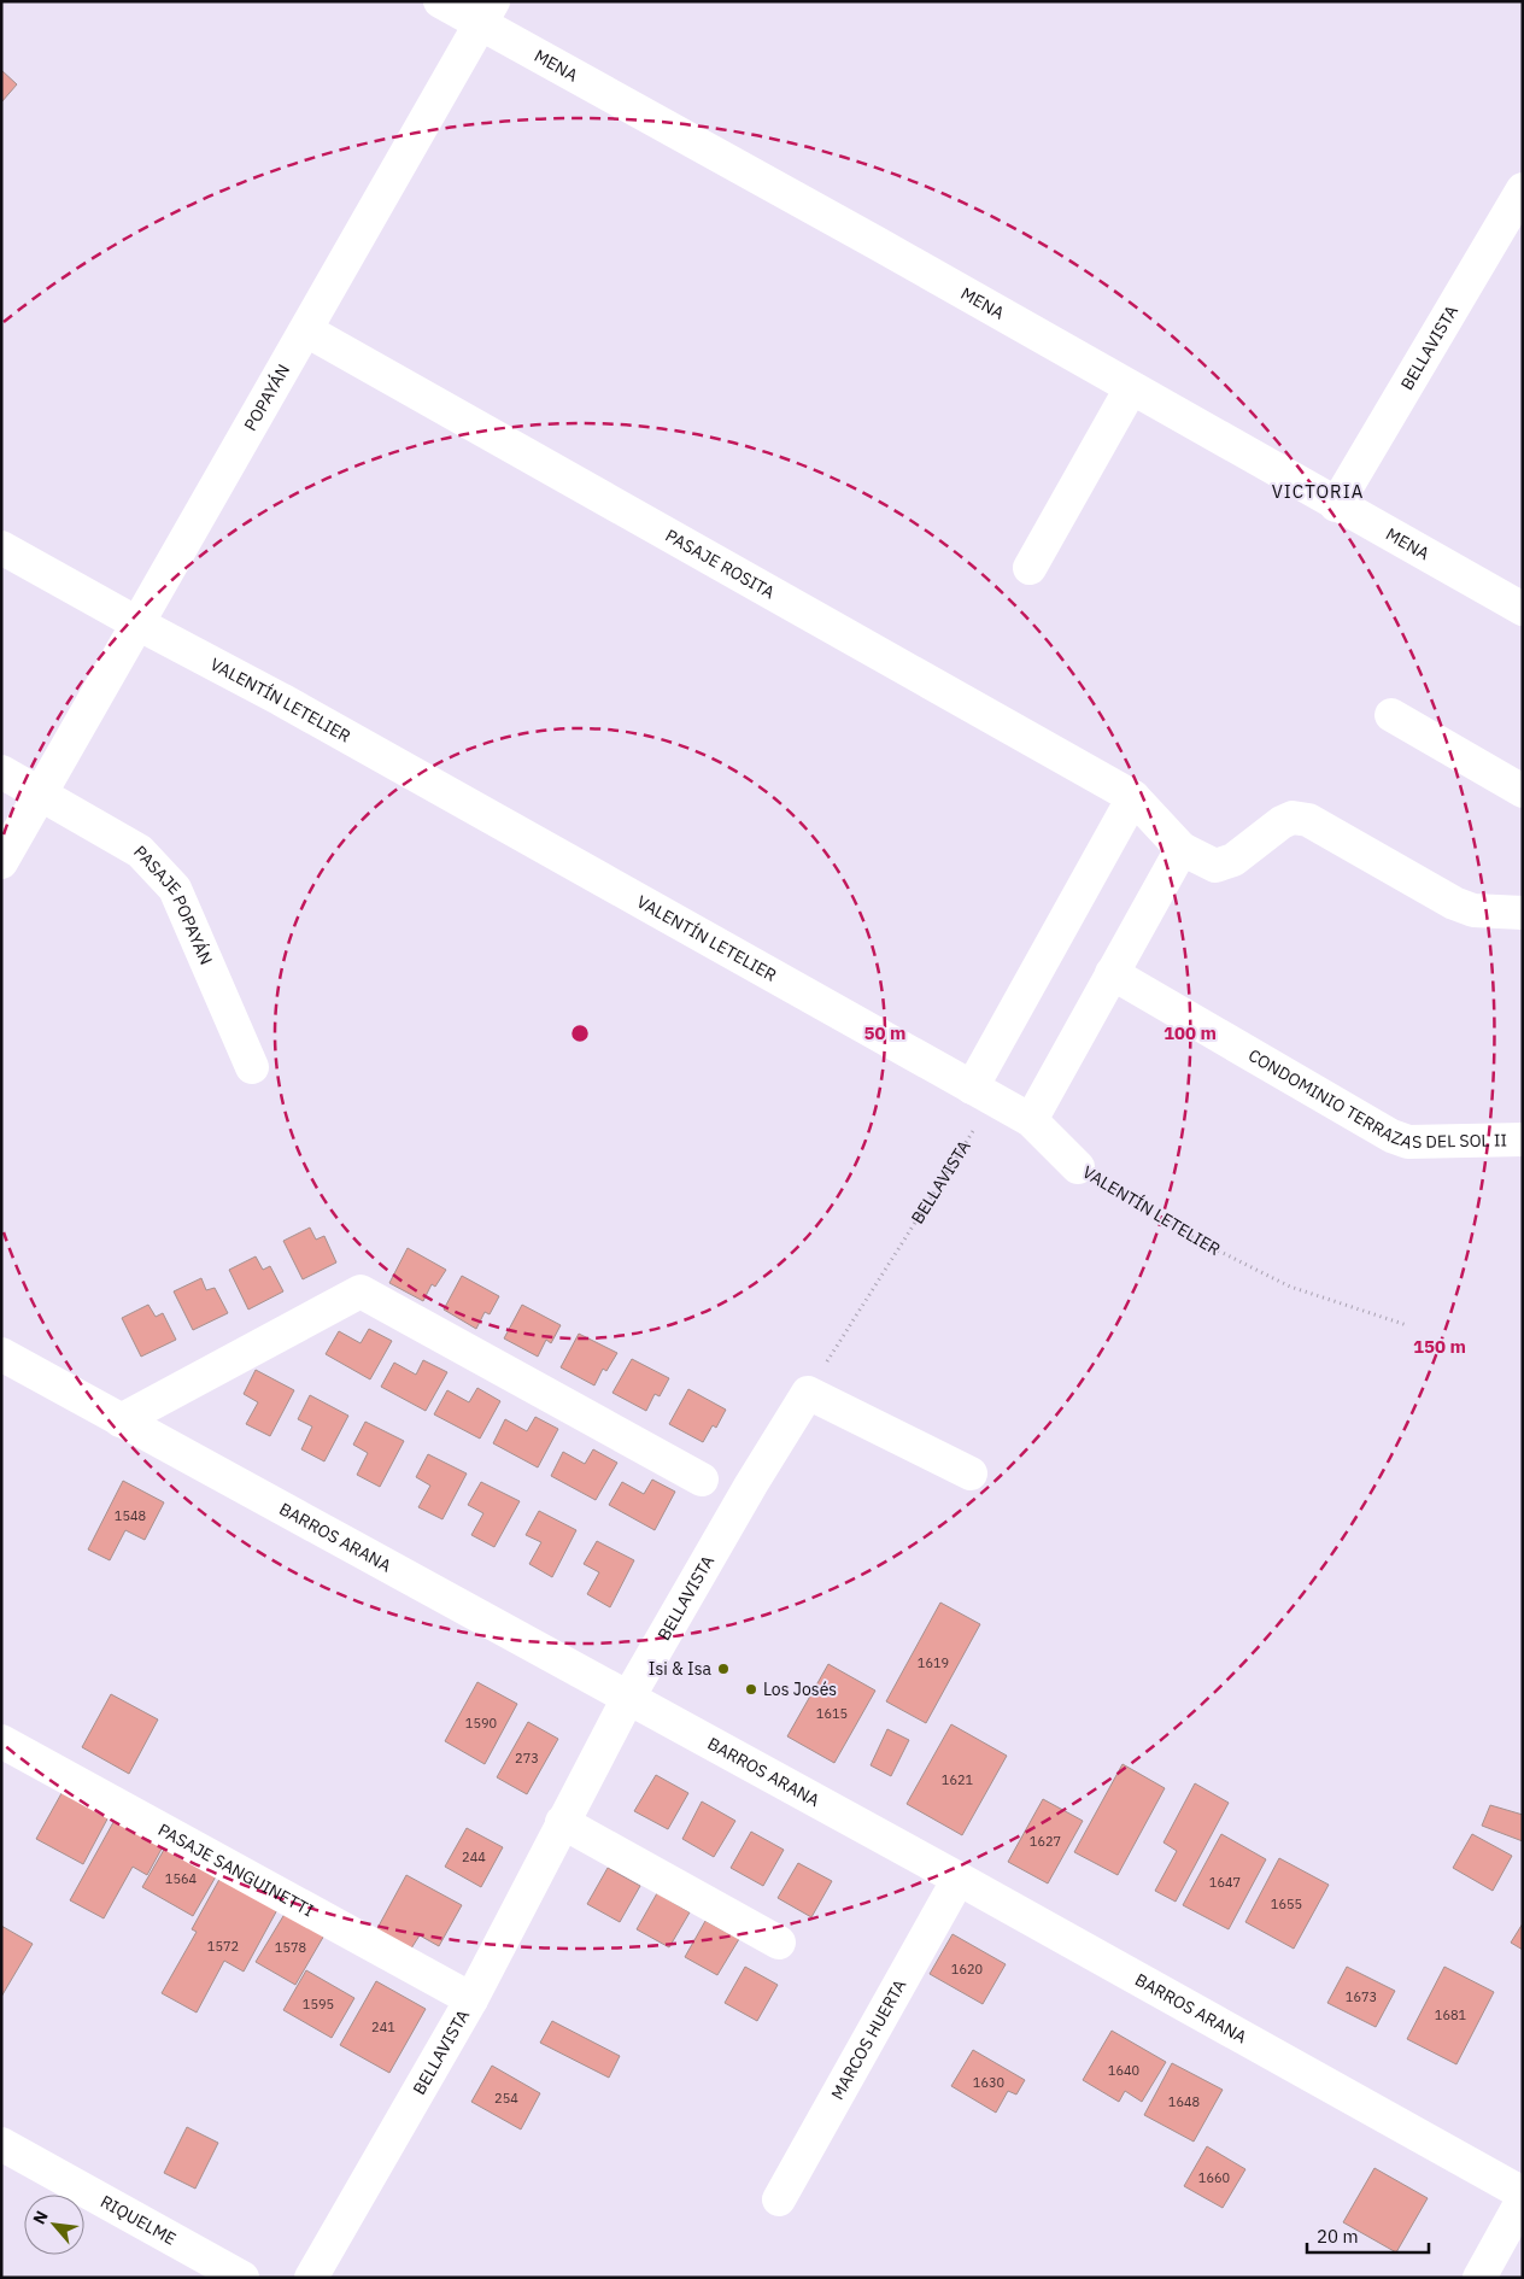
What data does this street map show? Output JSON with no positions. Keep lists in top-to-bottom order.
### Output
{
  "streets": {
    "street": [
      "MENA",
      "BELLAVISTA",
      "POPAYÁN",
      "PASAJE ROSITA",
      "VALENTÍN LETELIER",
      "PASAJE POPAYÁN",
      "CONDOMINIO TERRAZAS DEL SOL II",
      "BARROS ARANA",
      "PASAJE SANGUINETTI",
      "MARCOS HUERTA",
      "RIQUELME"
    ]
  },
  "crossings": [
    ["MENA", "BELLAVISTA"],
    ["MENA", "POPAYÁN"],
    ["BELLAVISTA", "VALENTÍN LETELIER"],
    ["BELLAVISTA", "BARROS ARANA"],
    ["BELLAVISTA", "PASAJE SANGUINETTI"],
    ["POPAYÁN", "PASAJE ROSITA"],
    ["POPAYÁN", "VALENTÍN LETELIER"],
    ["POPAYÁN", "PASAJE POPAYÁN"],
    ["BARROS ARANA", "MARCOS HUERTA"]
  ],
  "districts": ["VICTORIA"],
  "places": ["Isi & Isa", "Los Josés"],
  "house_numbers": [
    "1548",
    "1619",
    "1615",
    "1590",
    "273",
    "1621",
    "1627",
    "244",
    "1564",
    "1647",
    "1655",
    "1572",
    "1578",
    "1620",
    "1673",
    "1595",
    "1681",
    "241",
    "1640",
    "1630",
    "254",
    "1648",
    "1660"
  ],
  "scale_bar": "20 m",
  "north": "top left",
  "rings": ["50 m", "100 m", "150 m"]
}
